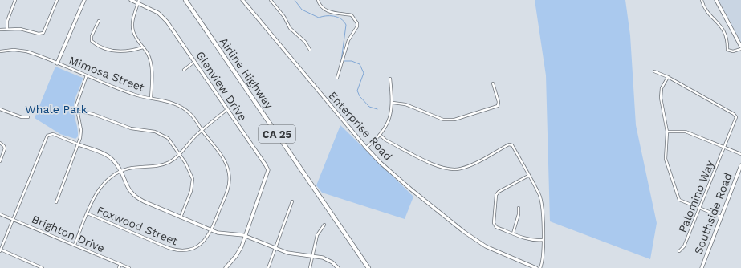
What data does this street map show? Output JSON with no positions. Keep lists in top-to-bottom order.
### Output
{
  "streets": {
    "main road": ["Airline Highway", "CA 25"],
    "street": [
      "Mimosa Street",
      "Glenview Drive",
      "Enterprise Road",
      "Palomino Way",
      "Southside Road",
      "Foxwood Street",
      "Brighton Drive"
    ]
  },
  "crossings": [
    ["Mimosa Street", "Foxwood Street"]
  ],
  "parks": ["Whale Park"]
}
